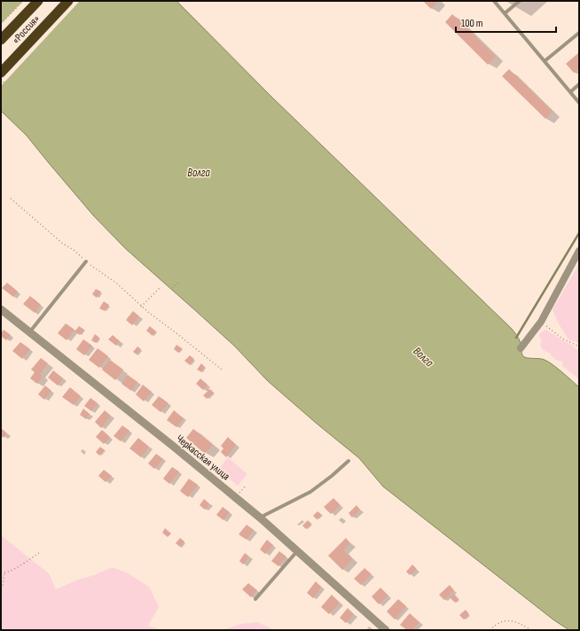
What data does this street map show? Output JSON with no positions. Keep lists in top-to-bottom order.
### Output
{
  "streets": {
    "highway": ["«Россия»"],
    "street": ["Черкасская улица"]
  },
  "water": ["Волга"],
  "scale_bar": "100 m"
}
